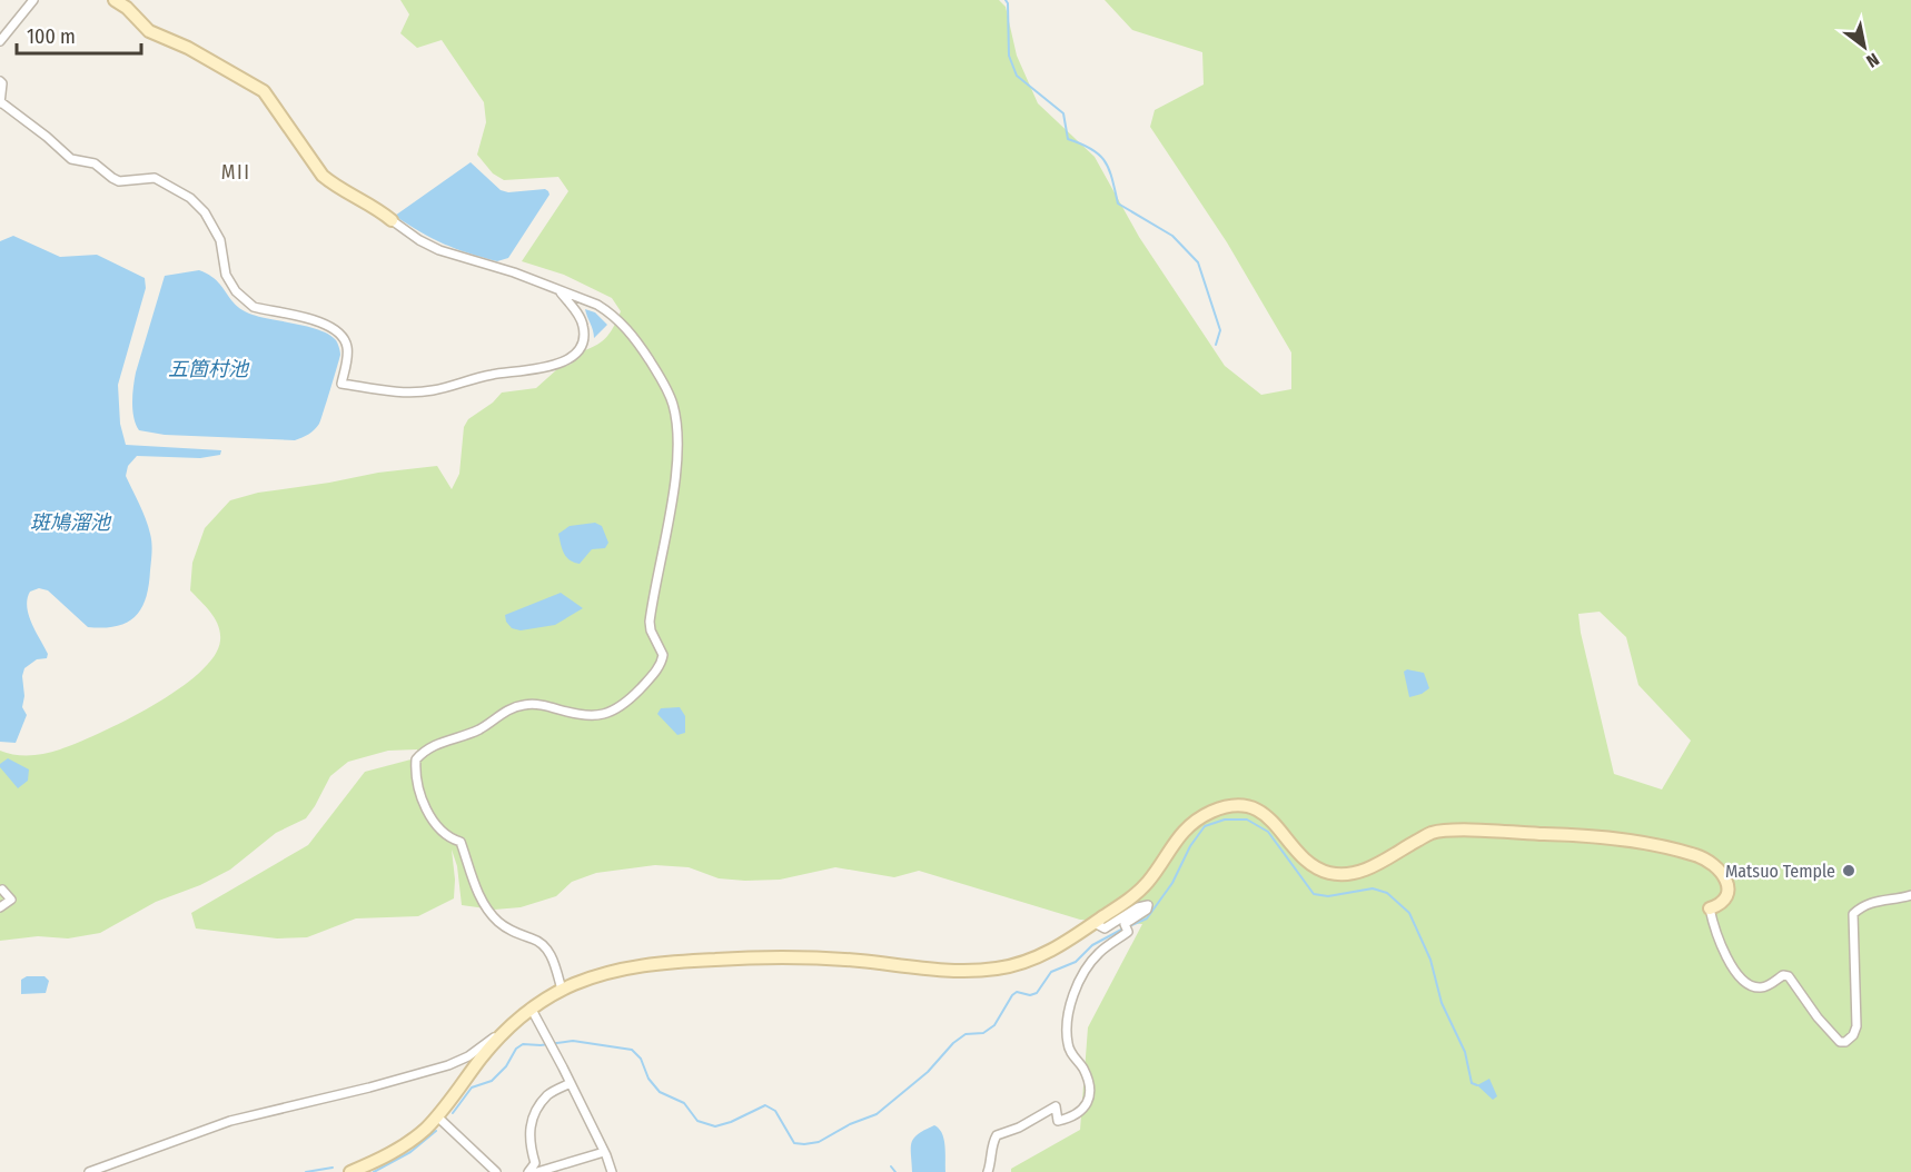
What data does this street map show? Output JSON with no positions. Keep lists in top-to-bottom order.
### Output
{
  "districts": ["MII"],
  "water": ["五箇村池", "斑鳩溜池"],
  "places": ["Matsuo Temple"],
  "scale_bar": "100 m",
  "north": "bottom right"
}
